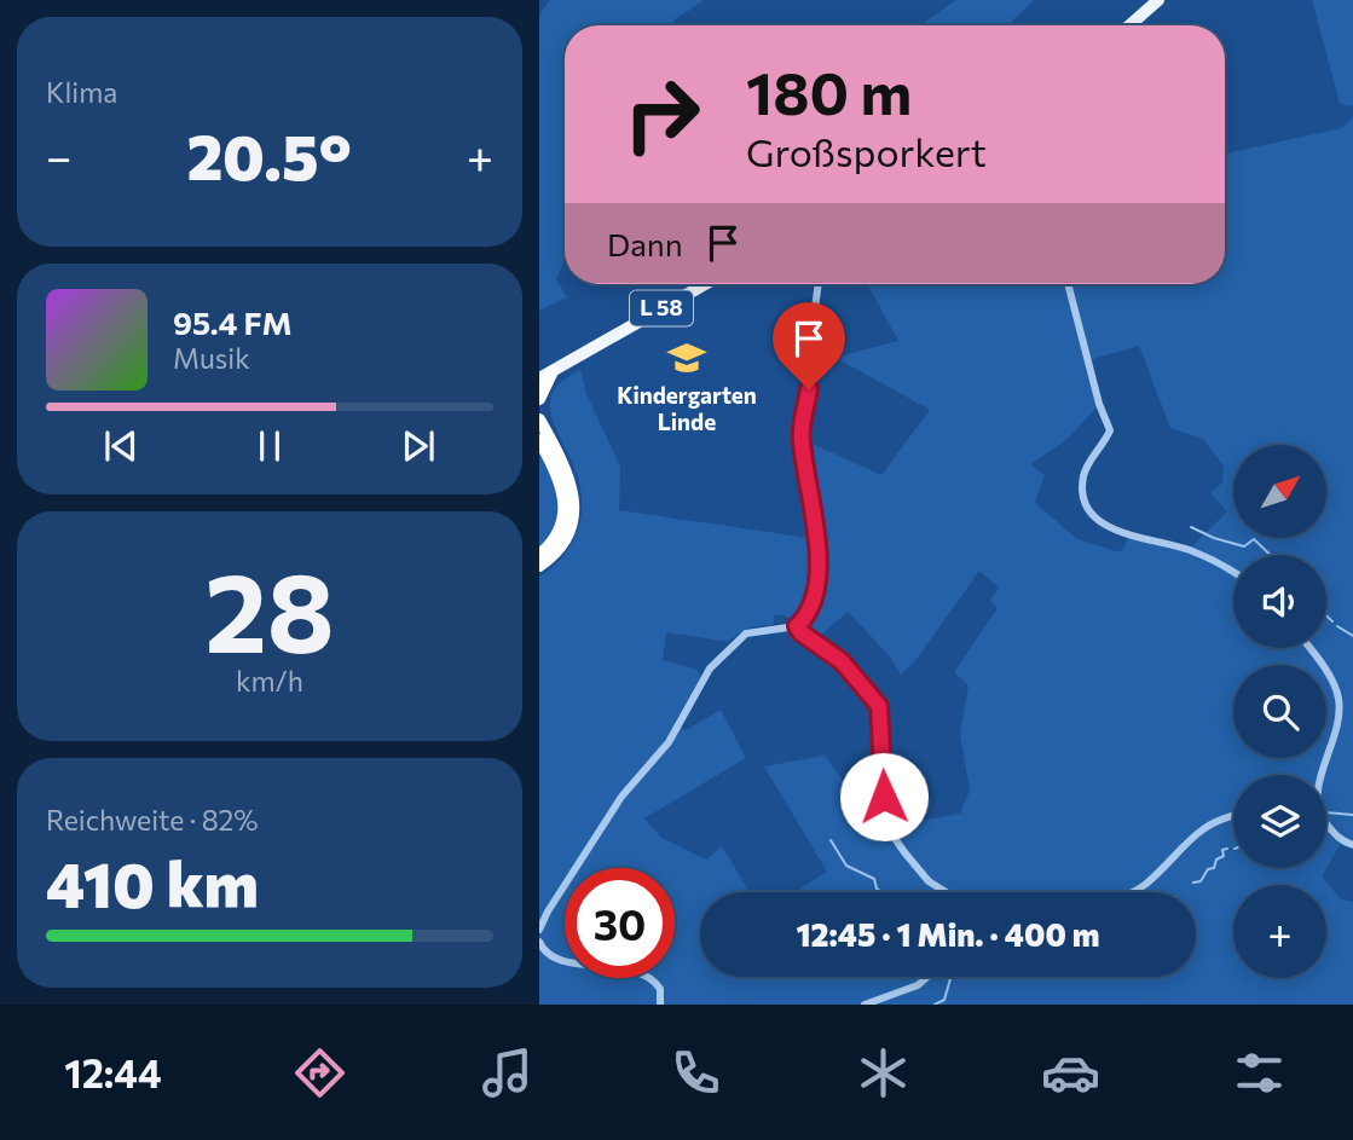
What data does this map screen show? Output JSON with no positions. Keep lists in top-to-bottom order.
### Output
{
  "streets": {
    "main road": ["L 58"]
  },
  "places": {
    "school or university": ["Kindergarten Linde"]
  },
  "north": "top right",
  "page": {
    "tile": [
      "Klima",
      ["28", "km/h"],
      ["Reichweite · 82%", "410 km"]
    ],
    "turn": ["180 m", "Großsporkert"],
    "heat": ["−", "20.5°", "+"],
    "then": "Dann",
    "song": ["95.4 FM", "Musik"],
    "map_buttons": "+",
    "limit": "30",
    "trip": "12:45 · 1 Min. · 400 m",
    "tabs": "12:44"
  }
}
